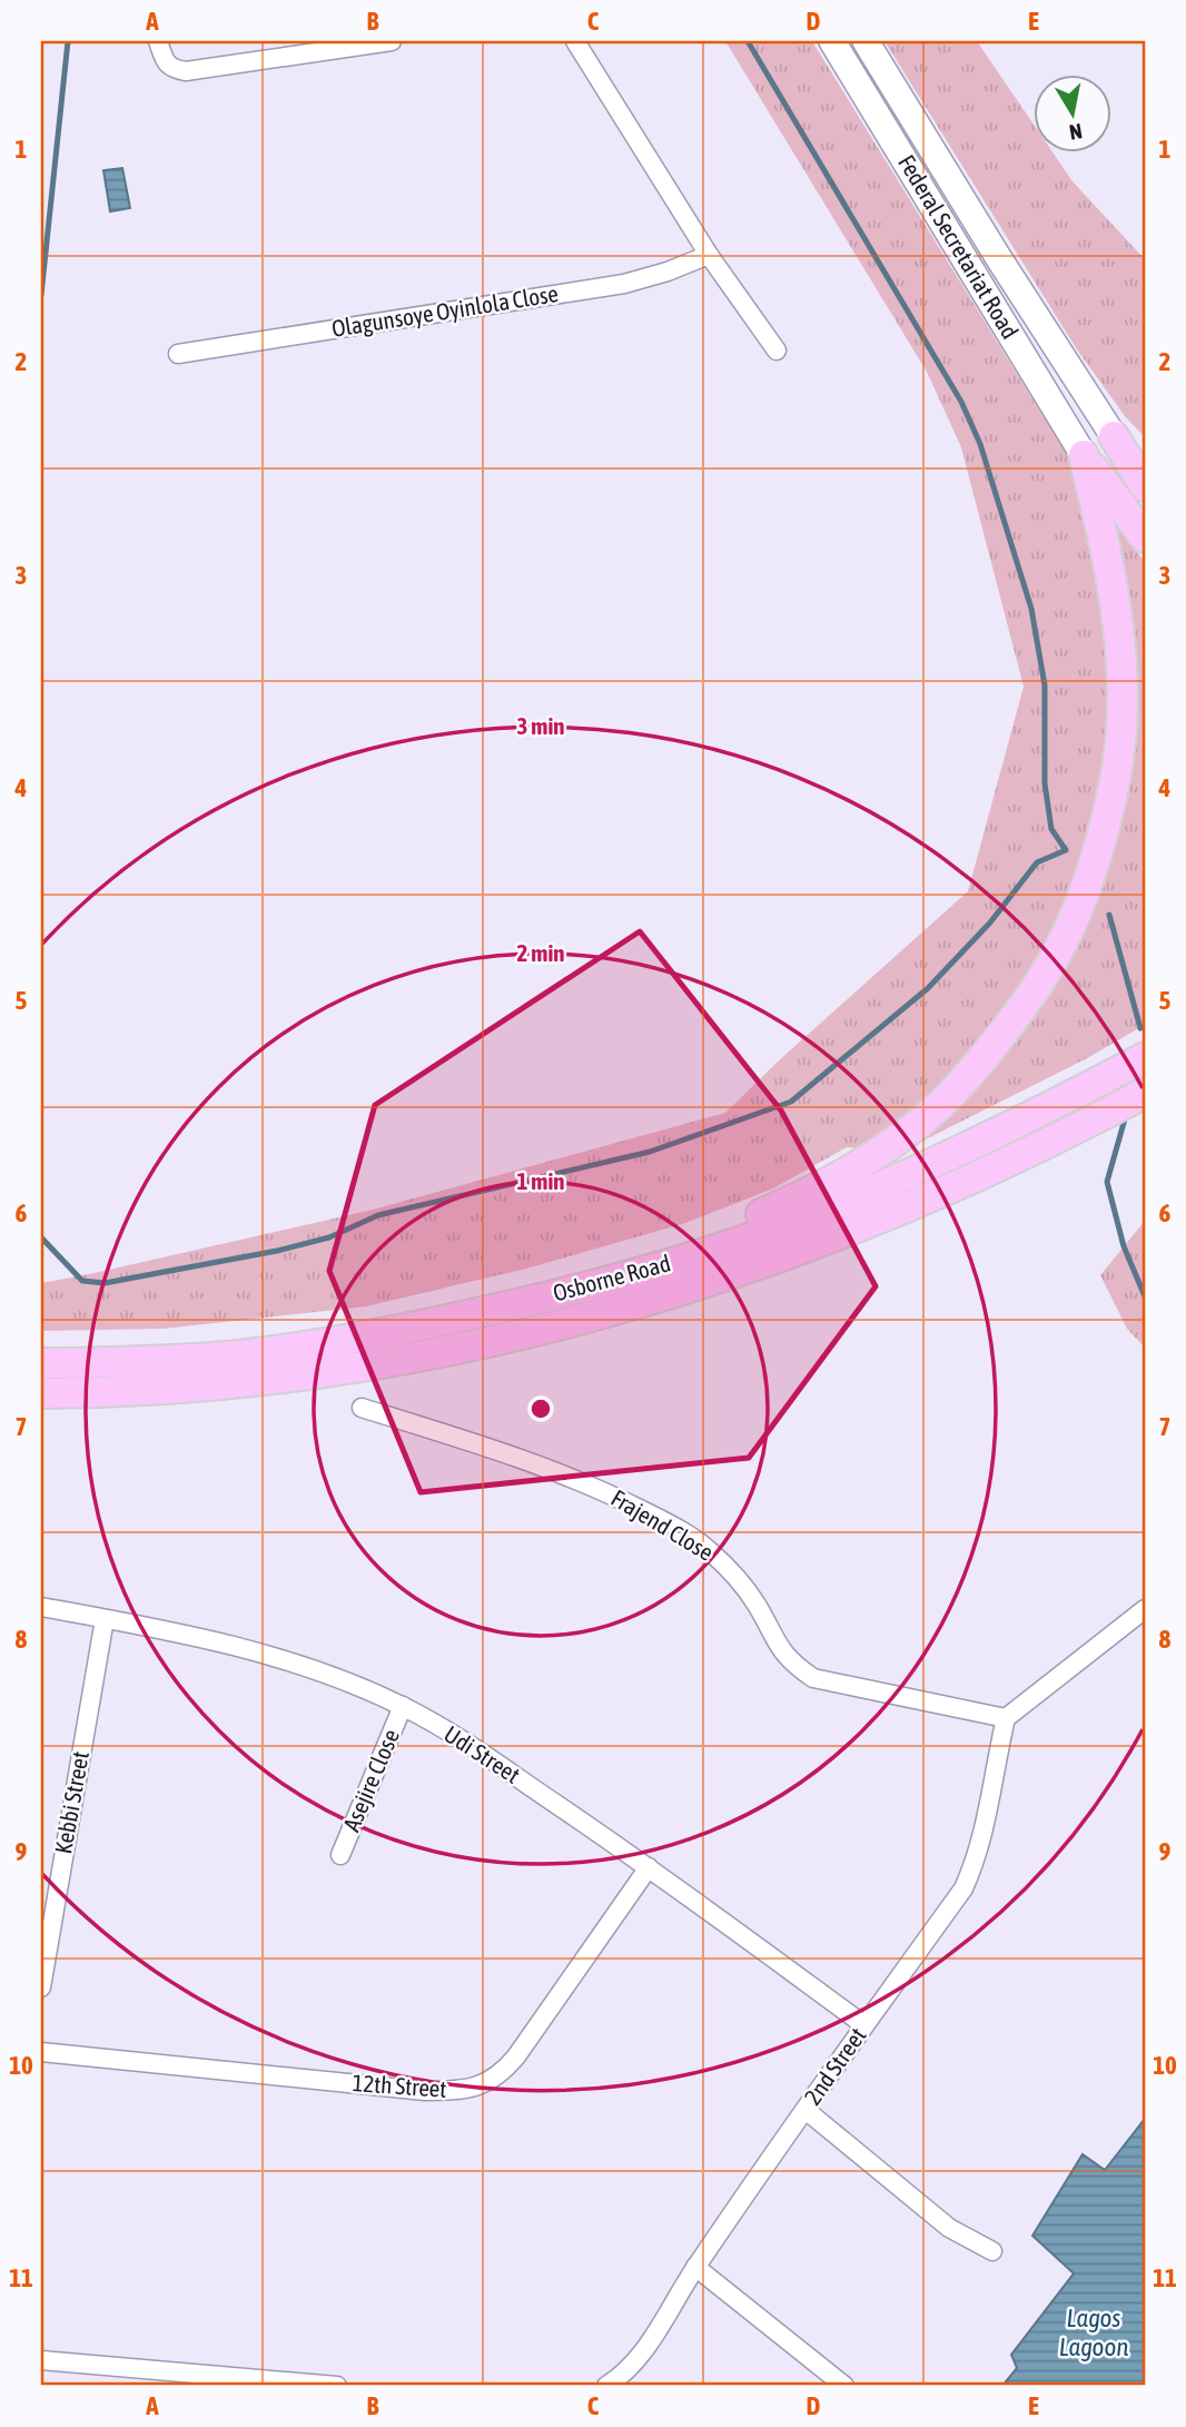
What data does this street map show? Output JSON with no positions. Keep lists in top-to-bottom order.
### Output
{
  "streets": {
    "main road": ["Federal Secretariat Road", "Osborne Road"],
    "street": [
      "Olagunsoye Oyinlola Close",
      "Frajend Close",
      "Udi Street",
      "Asejire Close",
      "Kebbi Street",
      "2nd Street",
      "12th Street"
    ]
  },
  "crossings": [
    ["Frajend Close", "2nd Street"],
    ["Udi Street", "Asejire Close"],
    ["Udi Street", "Kebbi Street"],
    ["Udi Street", "2nd Street"],
    ["Udi Street", "12th Street"]
  ],
  "water": ["Lagos Lagoon"],
  "north": "bottom",
  "grid": {
    "columns": [
      "A",
      "B",
      "C",
      "D",
      "E"
    ],
    "rows": [
      "1",
      "2",
      "3",
      "4",
      "5",
      "6",
      "7",
      "8",
      "9",
      "10",
      "11"
    ]
  },
  "rings": ["3 min", "2 min", "1 min"]
}
